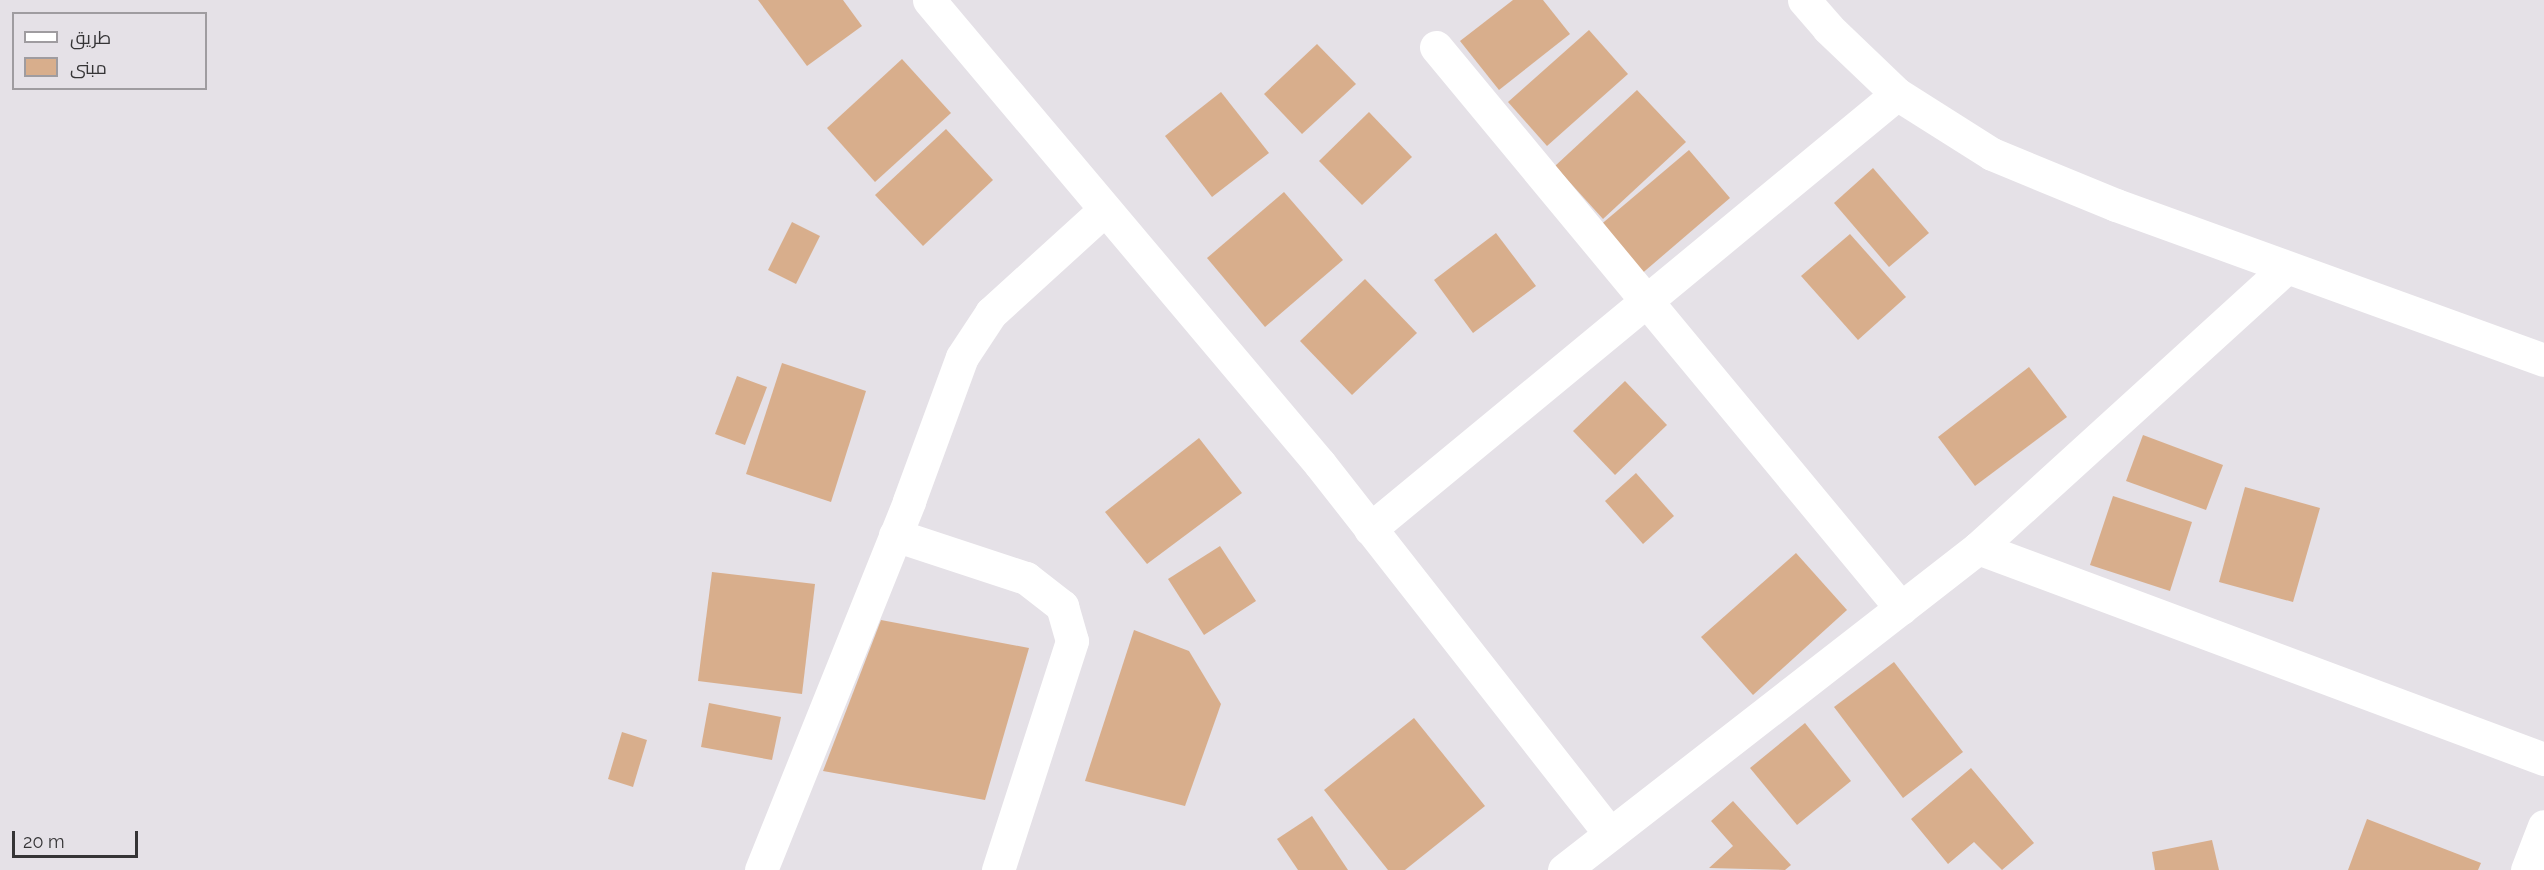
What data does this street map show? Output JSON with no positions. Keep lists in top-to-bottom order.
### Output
{
  "legend": ["طريق", "مبنى"],
  "scale_bar": "20 m"
}
